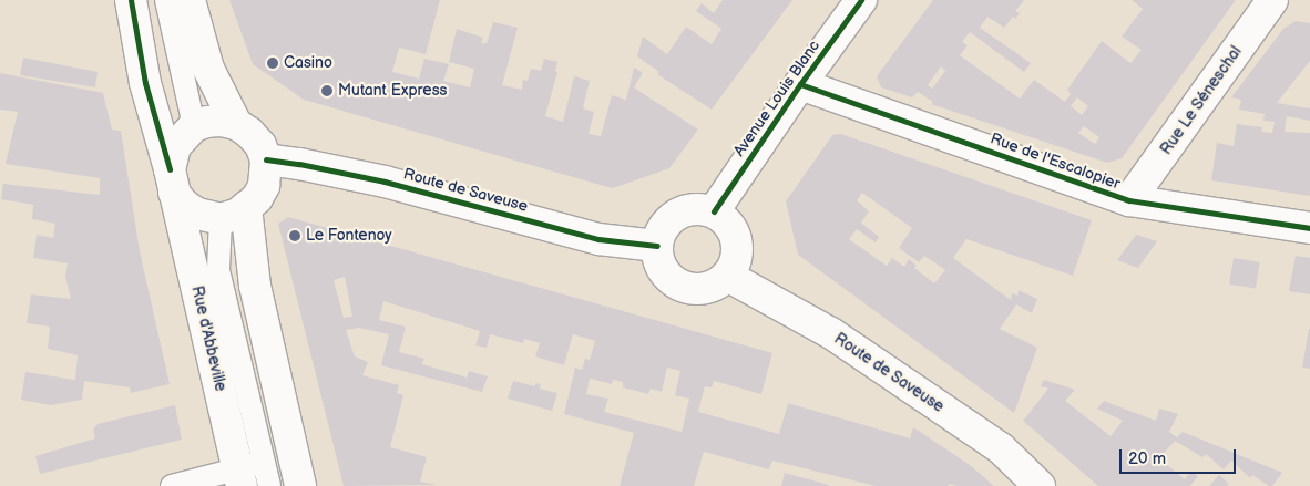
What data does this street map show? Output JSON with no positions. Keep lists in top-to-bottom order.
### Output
{
  "streets": {
    "main road": [
      "Avenue Louis Blanc",
      "Rue Le Séneschal",
      "Rue de l'Escalopier",
      "Route de Saveuse",
      "Rue d'Abbeville"
    ]
  },
  "crossings": [
    ["Avenue Louis Blanc", "Rue de l'Escalopier"],
    ["Avenue Louis Blanc", "Route de Saveuse"],
    ["Rue Le Séneschal", "Rue de l'Escalopier"],
    ["Route de Saveuse", "Rue d'Abbeville"]
  ],
  "places": ["Casino", "Mutant Express", "Le Fontenoy"],
  "scale_bar": "20 m"
}
